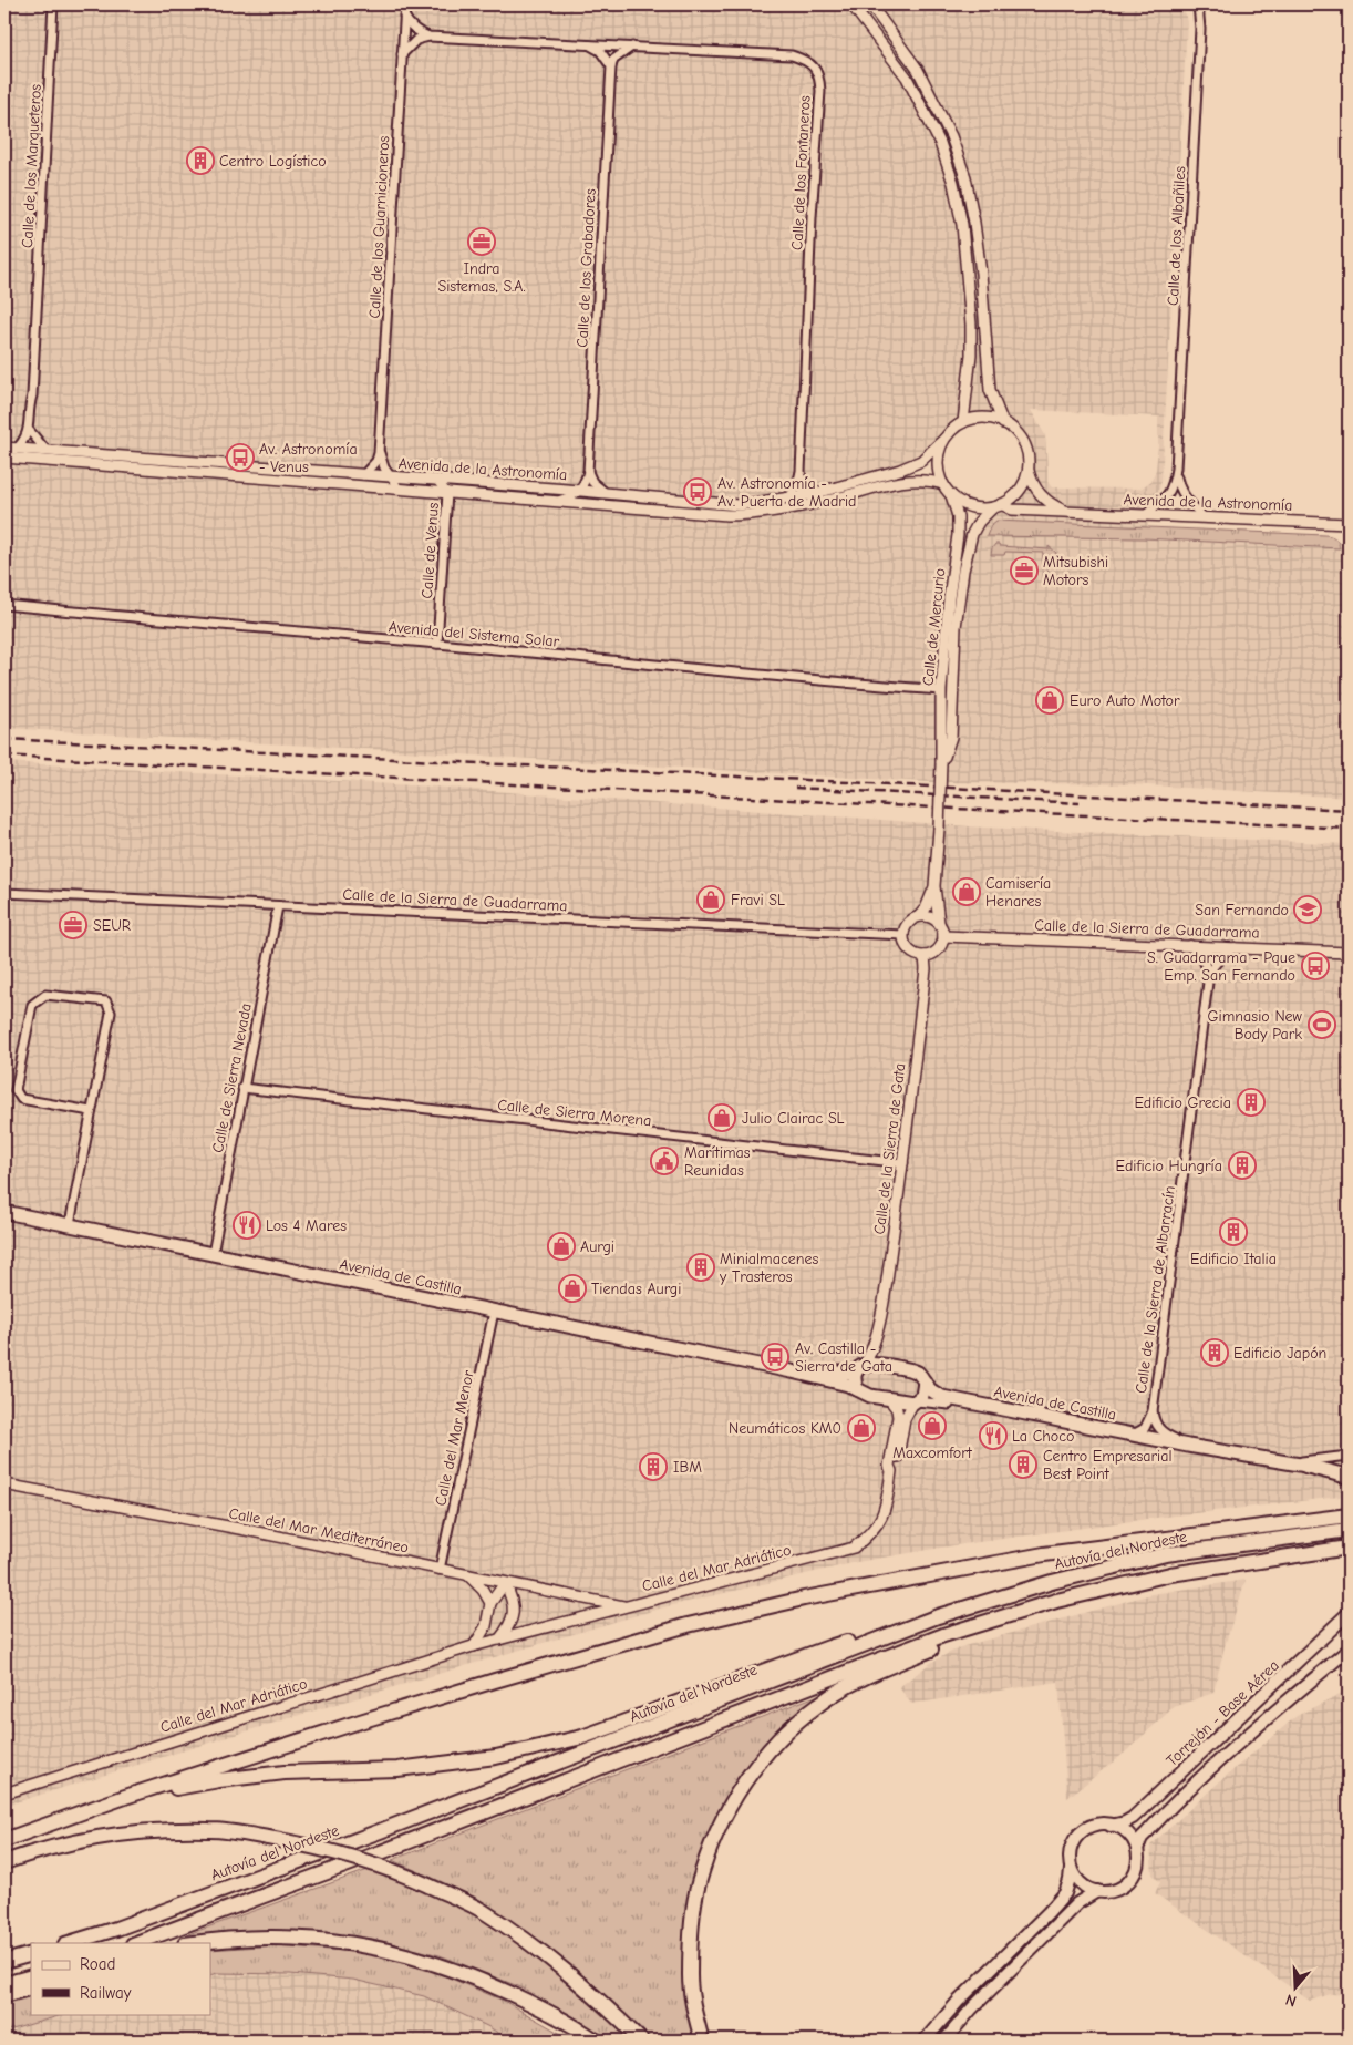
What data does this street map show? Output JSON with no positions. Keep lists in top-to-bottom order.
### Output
{
  "streets": {
    "highway": ["Autovía del Nordeste"],
    "main road": ["Avenida de Castilla", "Torrejón - Base Aérea"],
    "street": [
      "Calle de los Marqueteros",
      "Calle de los Fontaneros",
      "Calle de los Guarnicioneros",
      "Calle de los Albañiles",
      "Calle de los Grabadores",
      "Avenida de la Astronomía",
      "Calle de Venus",
      "Calle de Mercurio",
      "Avenida del Sistema Solar",
      "Calle de la Sierra de Guadarrama",
      "Calle de Sierra Nevada",
      "Calle de Sierra Morena",
      "Calle de la Sierra de Gata",
      "Calle de la Sierra de Albarracín",
      "Calle del Mar Menor",
      "Calle del Mar Mediterráneo",
      "Calle del Mar Adriático"
    ]
  },
  "crossings": [
    ["Calle de los Fontaneros", "Avenida de la Astronomía"],
    ["Calle de los Guarnicioneros", "Avenida de la Astronomía"],
    ["Calle de los Albañiles", "Avenida de la Astronomía"],
    ["Calle de los Grabadores", "Avenida de la Astronomía"],
    ["Avenida de la Astronomía", "Calle de Venus"],
    ["Avenida de la Astronomía", "Calle de Mercurio"],
    ["Calle de Venus", "Avenida del Sistema Solar"],
    ["Calle de Mercurio", "Avenida del Sistema Solar"],
    ["Calle de la Sierra de Guadarrama", "Calle de Sierra Nevada"],
    ["Calle de la Sierra de Guadarrama", "Calle de la Sierra de Gata"],
    ["Calle de Sierra Nevada", "Calle de Sierra Morena"],
    ["Calle de Sierra Nevada", "Avenida de Castilla"],
    ["Calle de Sierra Morena", "Calle de la Sierra de Gata"],
    ["Calle de la Sierra de Gata", "Avenida de Castilla"],
    ["Avenida de Castilla", "Calle de la Sierra de Albarracín"],
    ["Avenida de Castilla", "Calle del Mar Menor"],
    ["Avenida de Castilla", "Calle del Mar Adriático"],
    ["Calle del Mar Menor", "Calle del Mar Mediterráneo"],
    ["Calle del Mar Mediterráneo", "Calle del Mar Adriático"]
  ],
  "places": {
    "building": [
      "Centro Logístico",
      "Edificio Grecia",
      "Edificio Hungría",
      "Edificio Italia",
      "Minialmacenes y Trasteros",
      "Edificio Japón",
      "Centro Empresarial Best Point",
      "IBM"
    ],
    "office": ["Indra Sistemas, S.A.", "Mitsubishi Motors", "SEUR"],
    "bus stop": [
      "Av. Astronomía - Venus",
      "Av. Astronomía - Av. Puerta de Madrid",
      "S. Guadarrama - Pque Emp. San Fernando",
      "Av. Castilla - Sierra de Gata"
    ],
    "shop": [
      "Euro Auto Motor",
      "Camisería Henares",
      "Fravi SL",
      "Julio Clairac SL",
      "Aurgi",
      "Tiendas Aurgi",
      "Maxcomfort",
      "Neumáticos KM0"
    ],
    "school or university": ["San Fernando"],
    "sports": ["Gimnasio New Body Park"],
    "public building": ["Marítimas Reunidas"],
    "restaurant": ["Los 4 Mares", "La Choco"]
  },
  "legend": ["Road", "Railway"],
  "north": "bottom"
}
